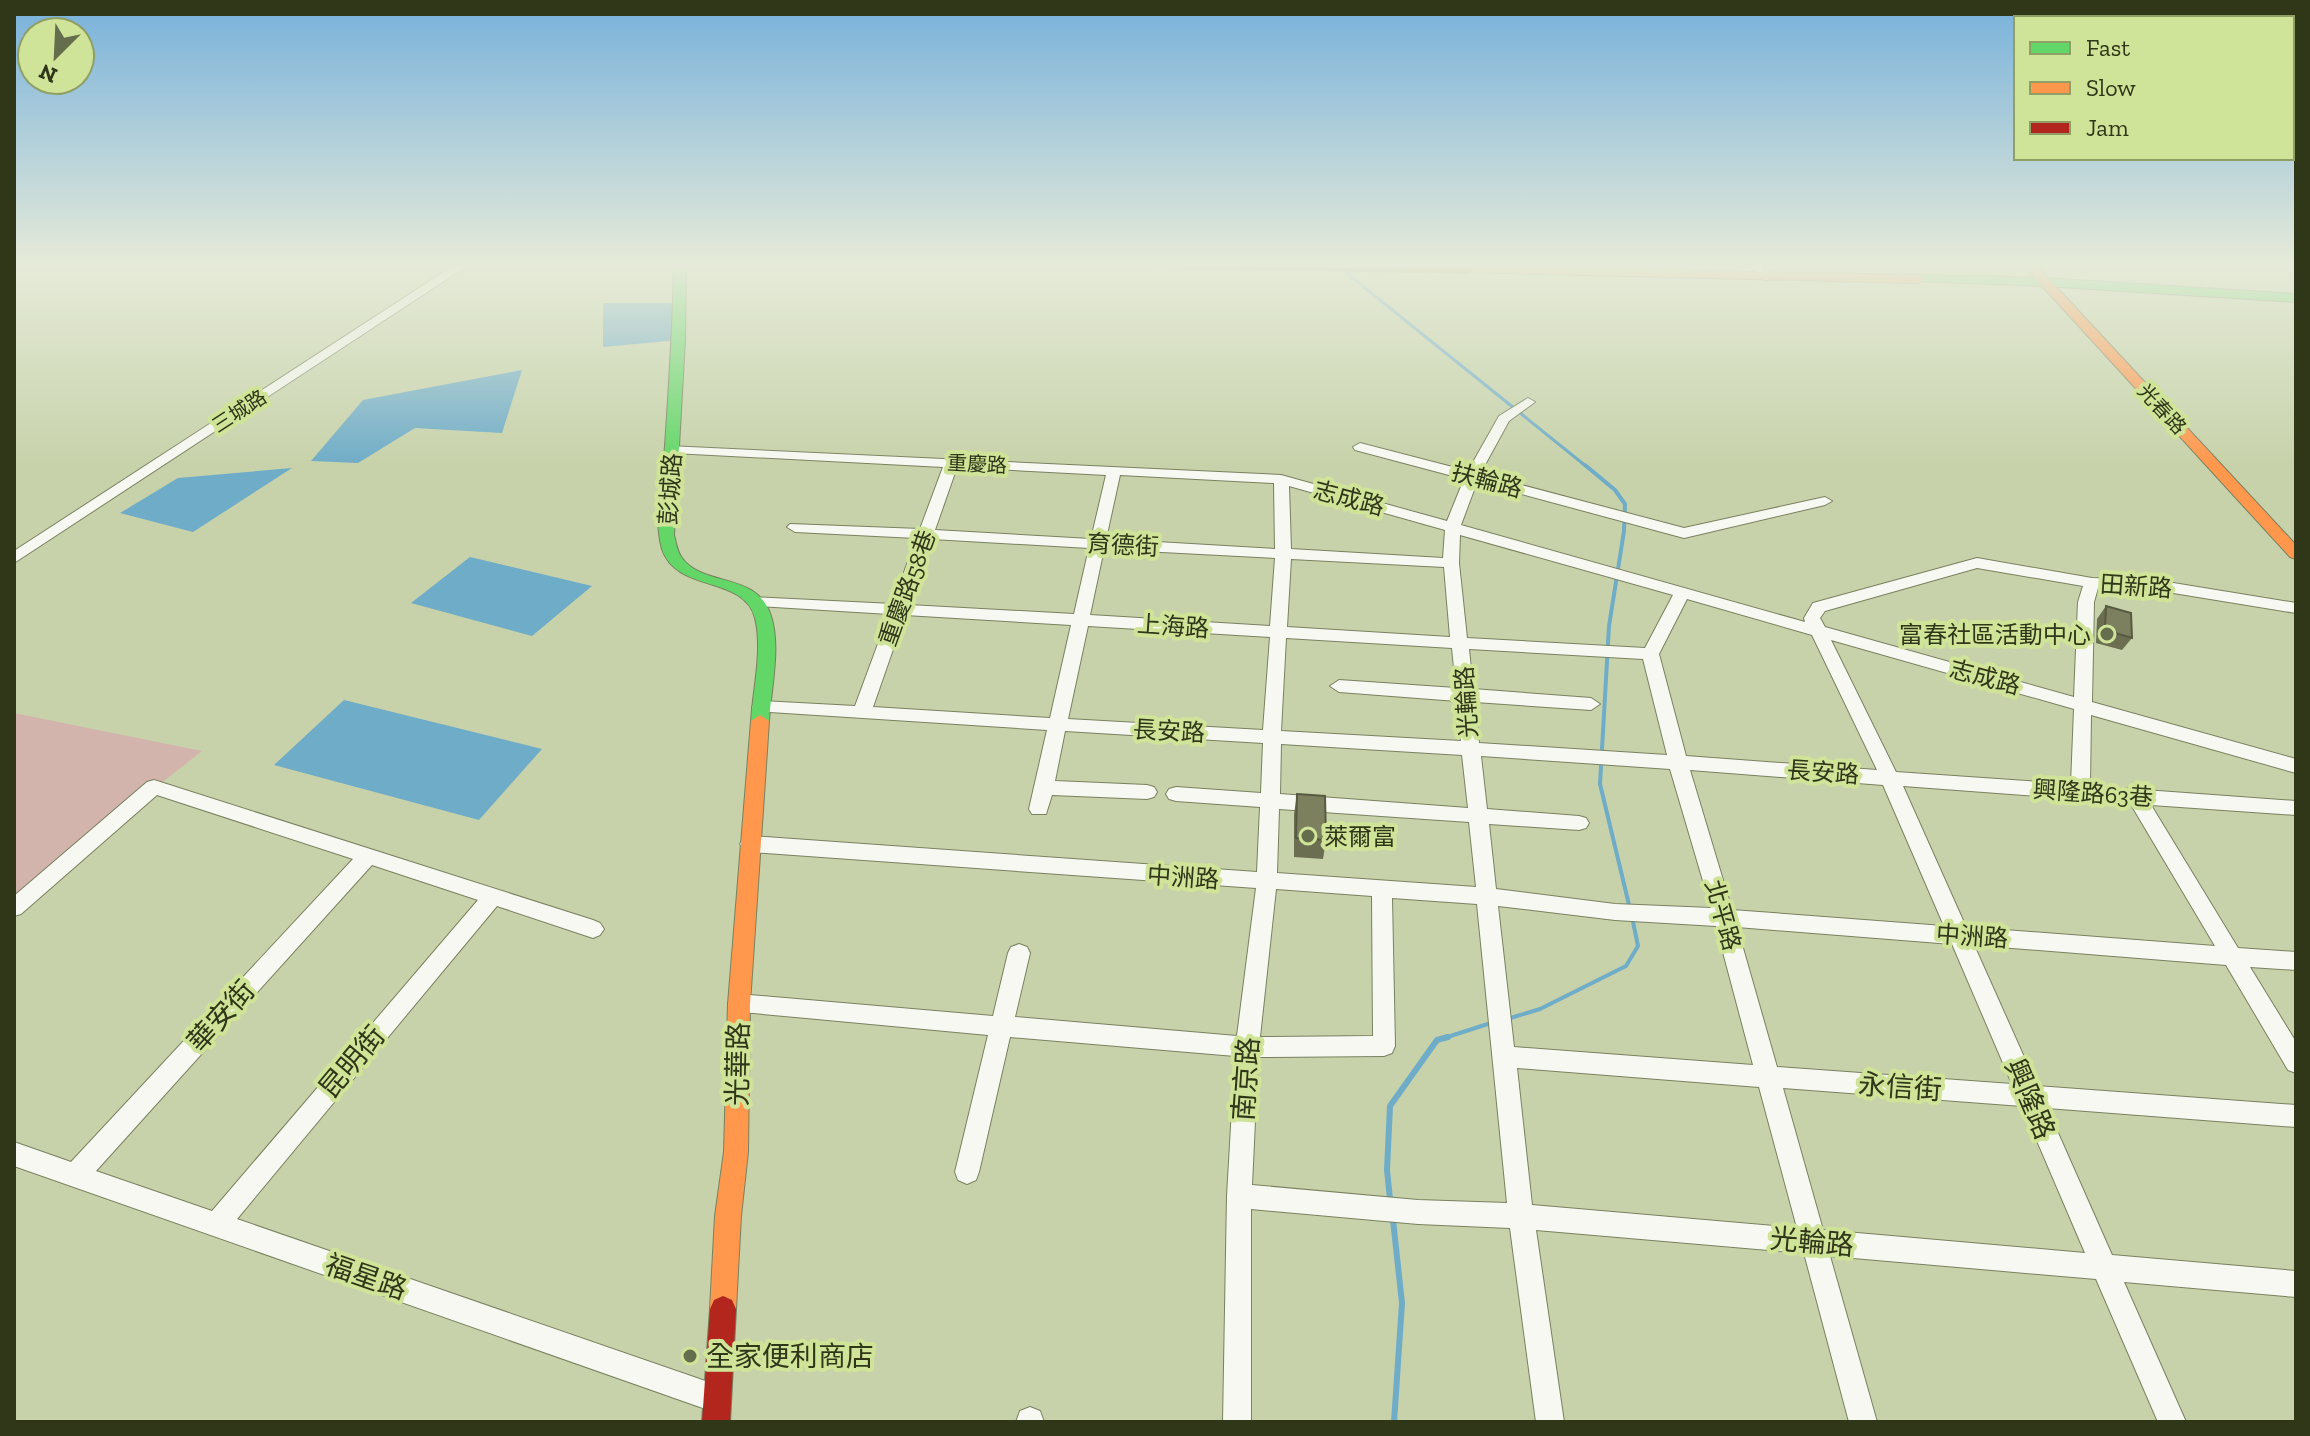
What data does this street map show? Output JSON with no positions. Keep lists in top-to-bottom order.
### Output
{
  "streets": {
    "main road": ["光春路", "彭城路", "光華路"],
    "street": [
      "三城路",
      "重慶路",
      "扶輪路",
      "志成路",
      "育德街",
      "田新路",
      "重慶路58巷",
      "上海路",
      "光輪路",
      "長安路",
      "興隆路63巷",
      "中洲路",
      "北平路",
      "華安街",
      "昆明街",
      "南京路",
      "永信街",
      "興隆路",
      "福星路"
    ]
  },
  "crossings": [
    ["重慶路", "彭城路"],
    ["重慶路", "志成路"],
    ["重慶路", "重慶路58巷"],
    ["重慶路", "南京路"],
    ["扶輪路", "光輪路"],
    ["彭城路", "上海路"],
    ["志成路", "田新路"],
    ["志成路", "光輪路"],
    ["志成路", "南京路"],
    ["志成路", "興隆路"],
    ["育德街", "重慶路58巷"],
    ["育德街", "光輪路"],
    ["育德街", "南京路"],
    ["田新路", "興隆路"],
    ["重慶路58巷", "上海路"],
    ["重慶路58巷", "長安路"],
    ["上海路", "光輪路"],
    ["上海路", "北平路"],
    ["上海路", "南京路"],
    ["光輪路", "長安路"],
    ["光輪路", "中洲路"],
    ["光輪路", "北平路"],
    ["光輪路", "南京路"],
    ["光輪路", "永信街"],
    ["光輪路", "興隆路"],
    ["長安路", "興隆路63巷"],
    ["長安路", "北平路"],
    ["長安路", "光華路"],
    ["長安路", "南京路"],
    ["長安路", "興隆路"],
    ["興隆路63巷", "興隆路"],
    ["中洲路", "北平路"],
    ["中洲路", "光華路"],
    ["中洲路", "南京路"],
    ["中洲路", "興隆路"],
    ["北平路", "永信街"],
    ["華安街", "福星路"],
    ["昆明街", "福星路"],
    ["光華路", "福星路"],
    ["永信街", "興隆路"]
  ],
  "places": ["富春社區活動中心", "萊爾富", "全家便利商店"],
  "legend": ["Fast", "Slow", "Jam"],
  "north": "bottom left"
}
